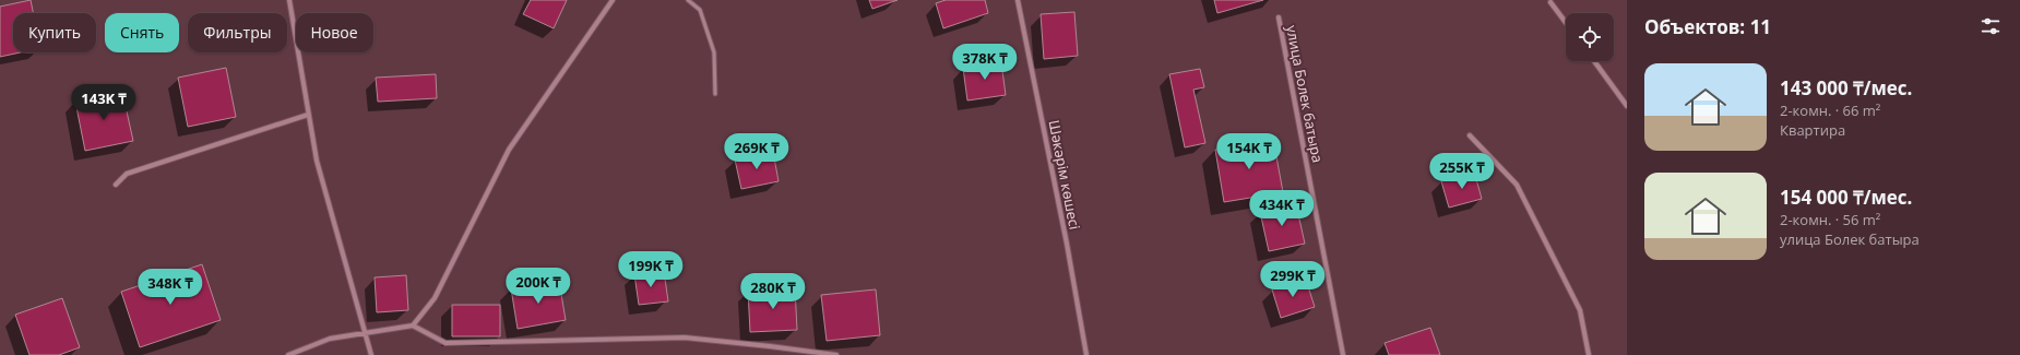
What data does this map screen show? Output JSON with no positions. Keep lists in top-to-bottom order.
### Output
{
  "streets": {
    "street": ["улица Болек батыра", "Шәкәрім көшесі"]
  },
  "page": {
    "heading": "Объектов: 11",
    "chip": [
      "Купить",
      "Снять",
      "Фильтры",
      "Новое"
    ],
    "price": [
      "378K ₸",
      "143K ₸",
      "269K ₸",
      "154K ₸",
      "255K ₸",
      "434K ₸",
      "199K ₸",
      "299K ₸",
      "200K ₸",
      "348K ₸",
      "280K ₸"
    ],
    "list": [
      {
        "name": "143 000 ₸/мес.",
        "note": "2-комн. · 66 m² · Квартира"
      },
      {
        "name": "154 000 ₸/мес.",
        "note": "2-комн. · 56 m² · улица Болек батыра"
      }
    ]
  }
}
